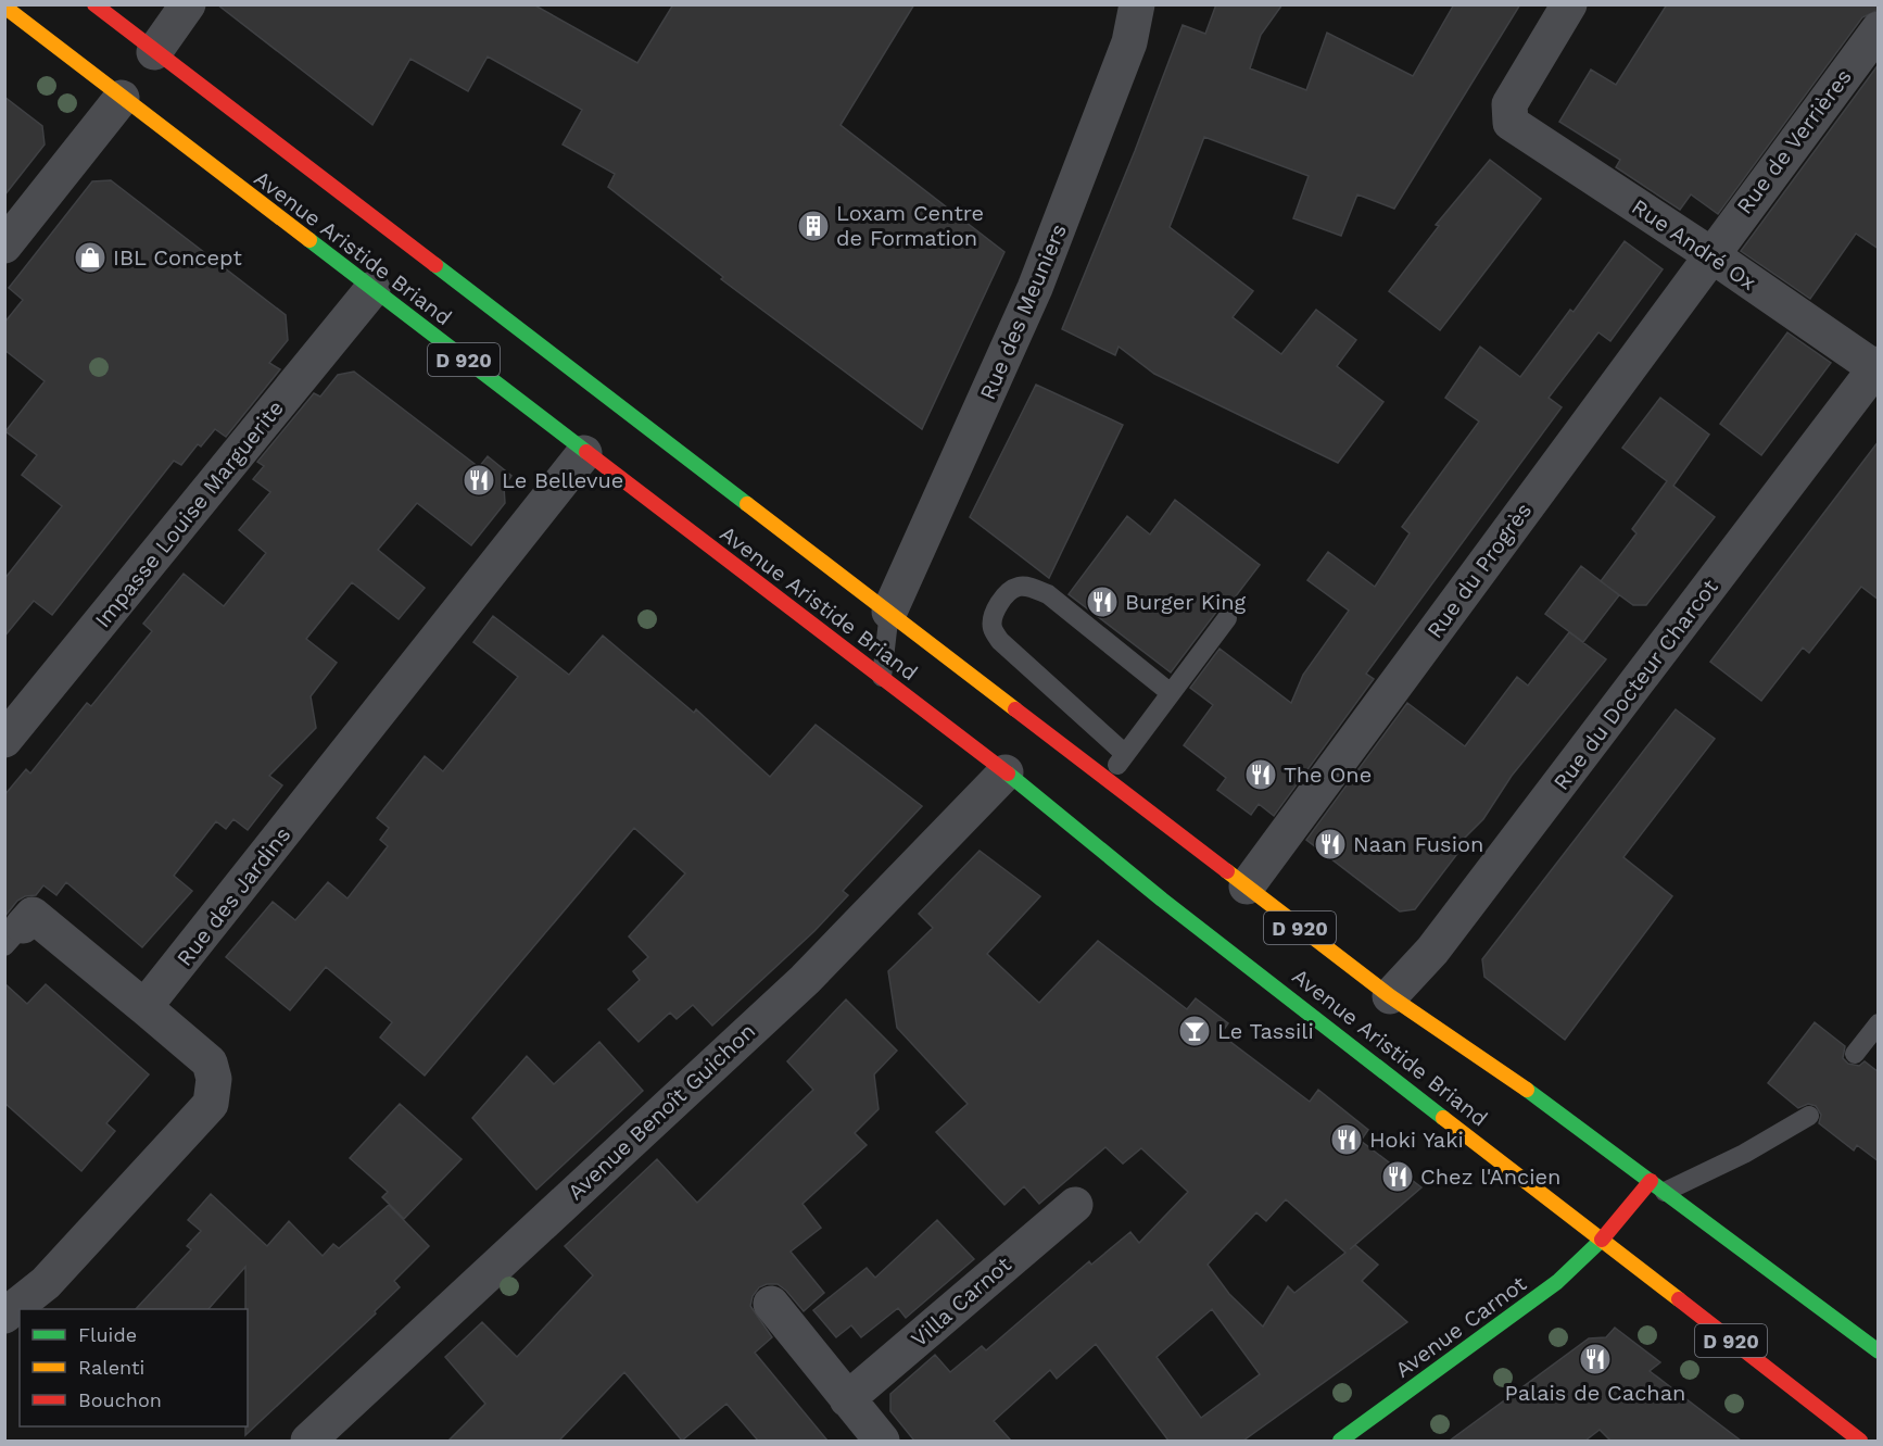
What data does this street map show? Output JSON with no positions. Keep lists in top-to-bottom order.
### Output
{
  "streets": {
    "main road": ["Avenue Aristide Briand", "D 920", "Avenue Carnot"],
    "street": [
      "Rue de Verrières",
      "Rue André Ox",
      "Rue des Meuniers",
      "Impasse Louise Marguerite",
      "Rue du Progrès",
      "Rue du Docteur Charcot",
      "Rue des Jardins",
      "Avenue Benoît Guichon",
      "Villa Carnot"
    ]
  },
  "crossings": [
    ["Rue de Verrières", "Rue André Ox"],
    ["Rue de Verrières", "Rue du Progrès"],
    ["Rue André Ox", "Rue du Progrès"],
    ["Rue André Ox", "Rue du Docteur Charcot"],
    ["Avenue Aristide Briand", "Rue des Meuniers"],
    ["Avenue Aristide Briand", "Impasse Louise Marguerite"],
    ["Avenue Aristide Briand", "Rue du Progrès"],
    ["Avenue Aristide Briand", "Rue du Docteur Charcot"],
    ["Avenue Aristide Briand", "Rue des Jardins"],
    ["Avenue Aristide Briand", "Avenue Benoît Guichon"],
    ["Avenue Aristide Briand", "Avenue Carnot"]
  ],
  "places": {
    "building": ["Loxam Centre de Formation"],
    "shop": ["IBL Concept"],
    "restaurant": [
      "Le Bellevue",
      "Burger King",
      "The One",
      "Naan Fusion",
      "Hoki Yaki",
      "Chez l'Ancien",
      "Palais de Cachan"
    ],
    "bar": ["Le Tassili"]
  },
  "legend": ["Fluide", "Ralenti", "Bouchon"]
}
